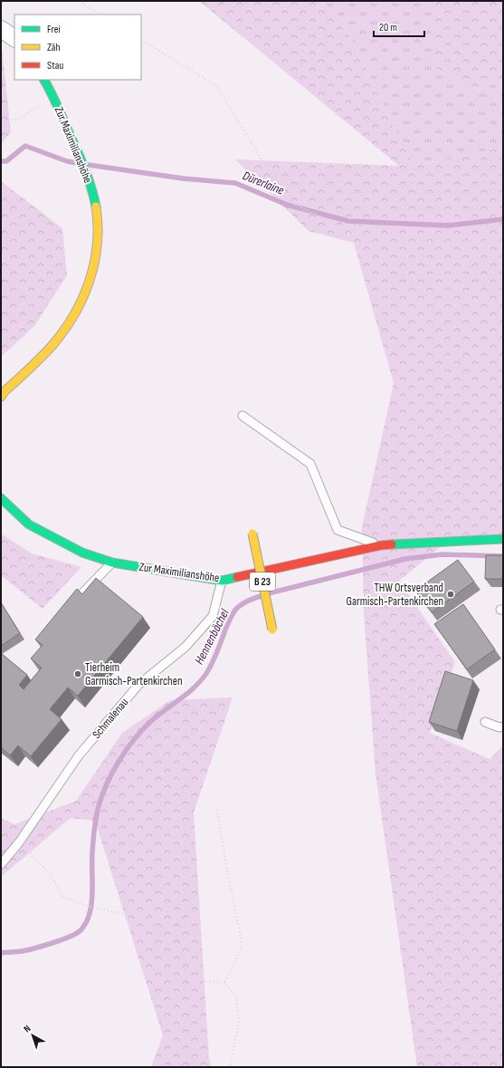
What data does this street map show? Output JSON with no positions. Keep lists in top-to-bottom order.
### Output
{
  "streets": {
    "street": ["Zur Maximilianshöhe", "B 23"],
    "lane": ["Schmalenau"]
  },
  "crossings": [
    ["Zur Maximilianshöhe", "Schmalenau"]
  ],
  "water": ["Dürerlaine", "Hennenbächel"],
  "places": ["THW Ortsverband Garmisch-Partenkirchen", "Tierheim Garmisch-Partenkirchen"],
  "legend": ["Frei", "Zäh", "Stau"],
  "scale_bar": "20 m",
  "north": "top left"
}
